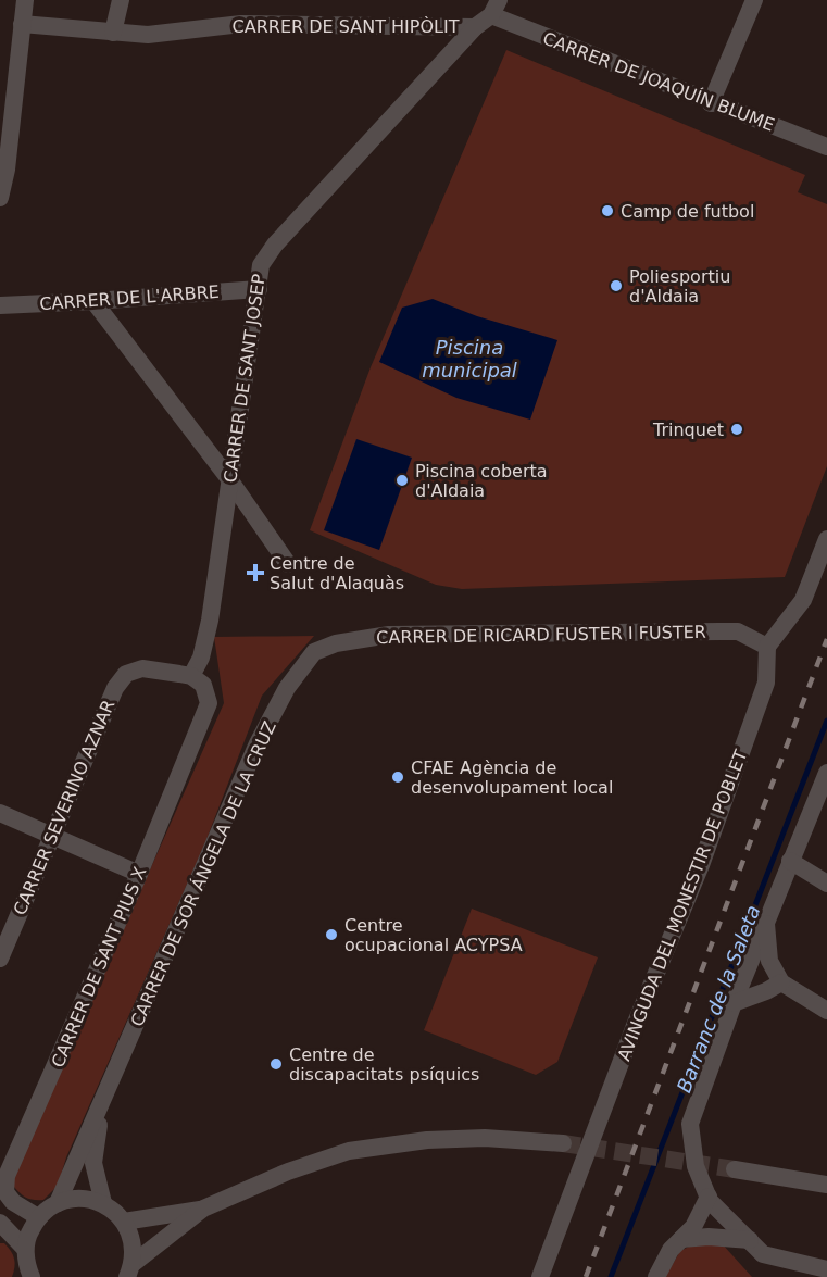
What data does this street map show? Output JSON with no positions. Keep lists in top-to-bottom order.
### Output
{
  "streets": {
    "street": [
      "CARRER DE SANT HIPÒLIT",
      "CARRER DE JOAQUÍN BLUME",
      "CARRER DE L'ARBRE",
      "CARRER DE SANT JOSEP",
      "CARRER DE RICARD FUSTER I FUSTER",
      "CARRER SEVERINO AZNAR",
      "CARRER DE SOR ÁNGELA DE LA CRUZ",
      "AVINGUDA DEL MONESTIR DE POBLET",
      "CARRER DE SANT PIUS X"
    ]
  },
  "crossings": [
    ["CARRER DE SANT HIPÒLIT", "CARRER DE SANT JOSEP"],
    ["CARRER DE JOAQUÍN BLUME", "CARRER DE SANT JOSEP"],
    ["CARRER DE L'ARBRE", "CARRER DE SANT JOSEP"],
    ["CARRER DE SANT JOSEP", "CARRER SEVERINO AZNAR"],
    ["CARRER DE SANT JOSEP", "CARRER DE SANT PIUS X"],
    ["CARRER DE RICARD FUSTER I FUSTER", "CARRER DE SOR ÁNGELA DE LA CRUZ"],
    ["CARRER DE RICARD FUSTER I FUSTER", "AVINGUDA DEL MONESTIR DE POBLET"],
    ["CARRER SEVERINO AZNAR", "CARRER DE SANT PIUS X"]
  ],
  "water": ["Piscina municipal", "Barranc de la Saleta"],
  "places": {
    "other": [
      "Camp de futbol",
      "Poliesportiu d'Aldaia",
      "Trinquet",
      "Piscina coberta d'Aldaia",
      "CFAE Agència de desenvolupament local",
      "Centre ocupacional ACYPSA",
      "Centre de discapacitats psíquics"
    ],
    "health": ["Centre de Salut d'Alaquàs"]
  }
}
